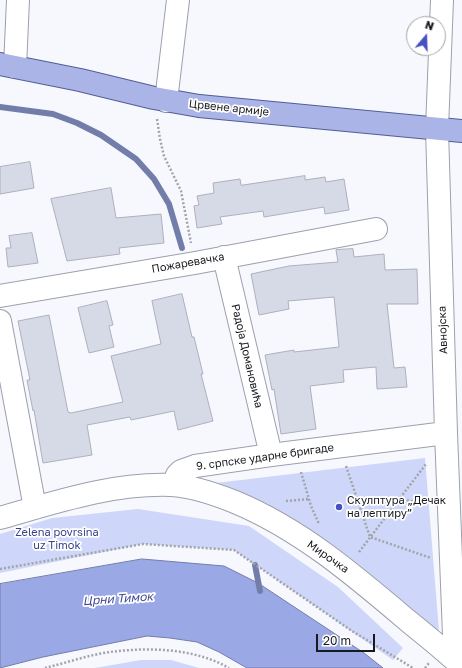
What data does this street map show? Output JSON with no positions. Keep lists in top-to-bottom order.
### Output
{
  "streets": {
    "main road": ["Црвене армије"],
    "street": [
      "Пожаревачка",
      "Авнојска",
      "Радоја Домановића",
      "9. српске ударне бригаде",
      "Мирочка"
    ]
  },
  "crossings": [
    ["Црвене армије", "Авнојска"],
    ["Пожаревачка", "Радоја Домановића"],
    ["Авнојска", "9. српске ударне бригаде"],
    ["Авнојска", "Мирочка"],
    ["Радоја Домановића", "9. српске ударне бригаде"],
    ["9. српске ударне бригаде", "Мирочка"]
  ],
  "water": ["Црни Тимок"],
  "parks": ["Zelena povrsina uz Timok"],
  "places": ["Скулптура „Дечак на лептиру”"],
  "scale_bar": "20 m",
  "north": "top"
}
